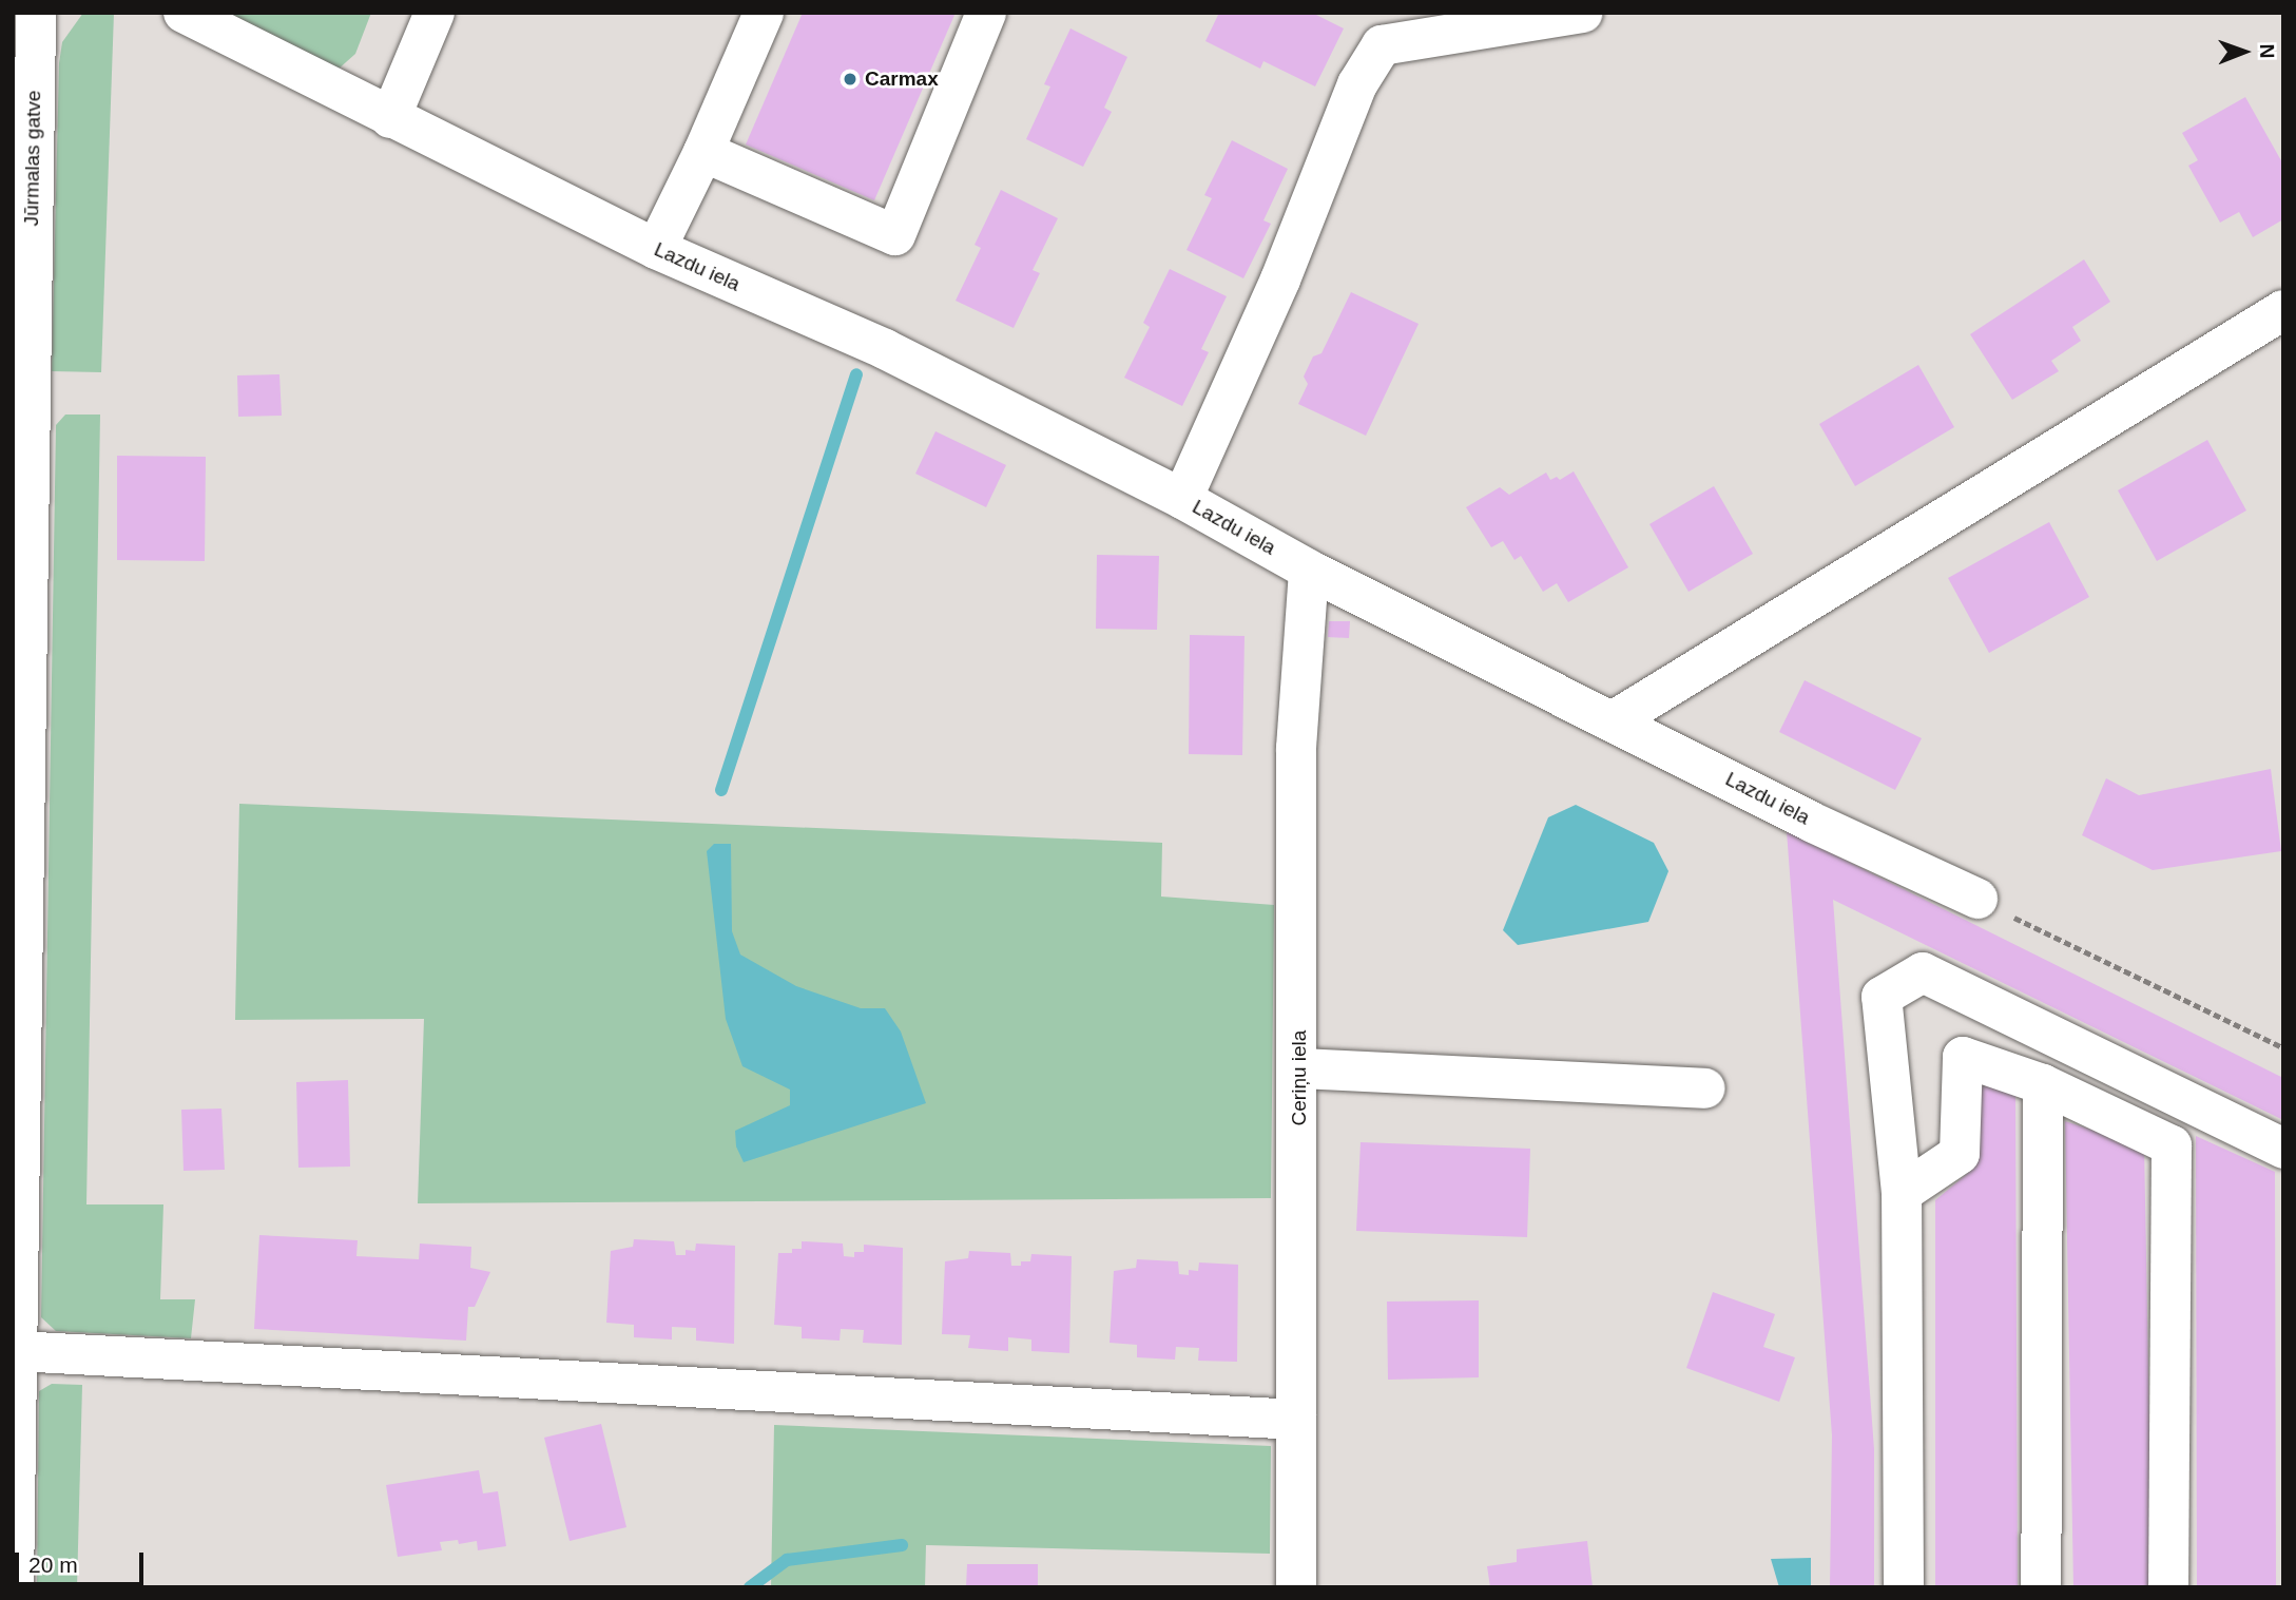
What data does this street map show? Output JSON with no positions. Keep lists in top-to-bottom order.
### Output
{
  "streets": {
    "street": ["Jūrmalas gatve", "Lazdu iela", "Ceriņu iela"]
  },
  "crossings": [
    ["Lazdu iela", "Ceriņu iela"]
  ],
  "places": ["Carmax"],
  "scale_bar": "20 m",
  "north": "right"
}
